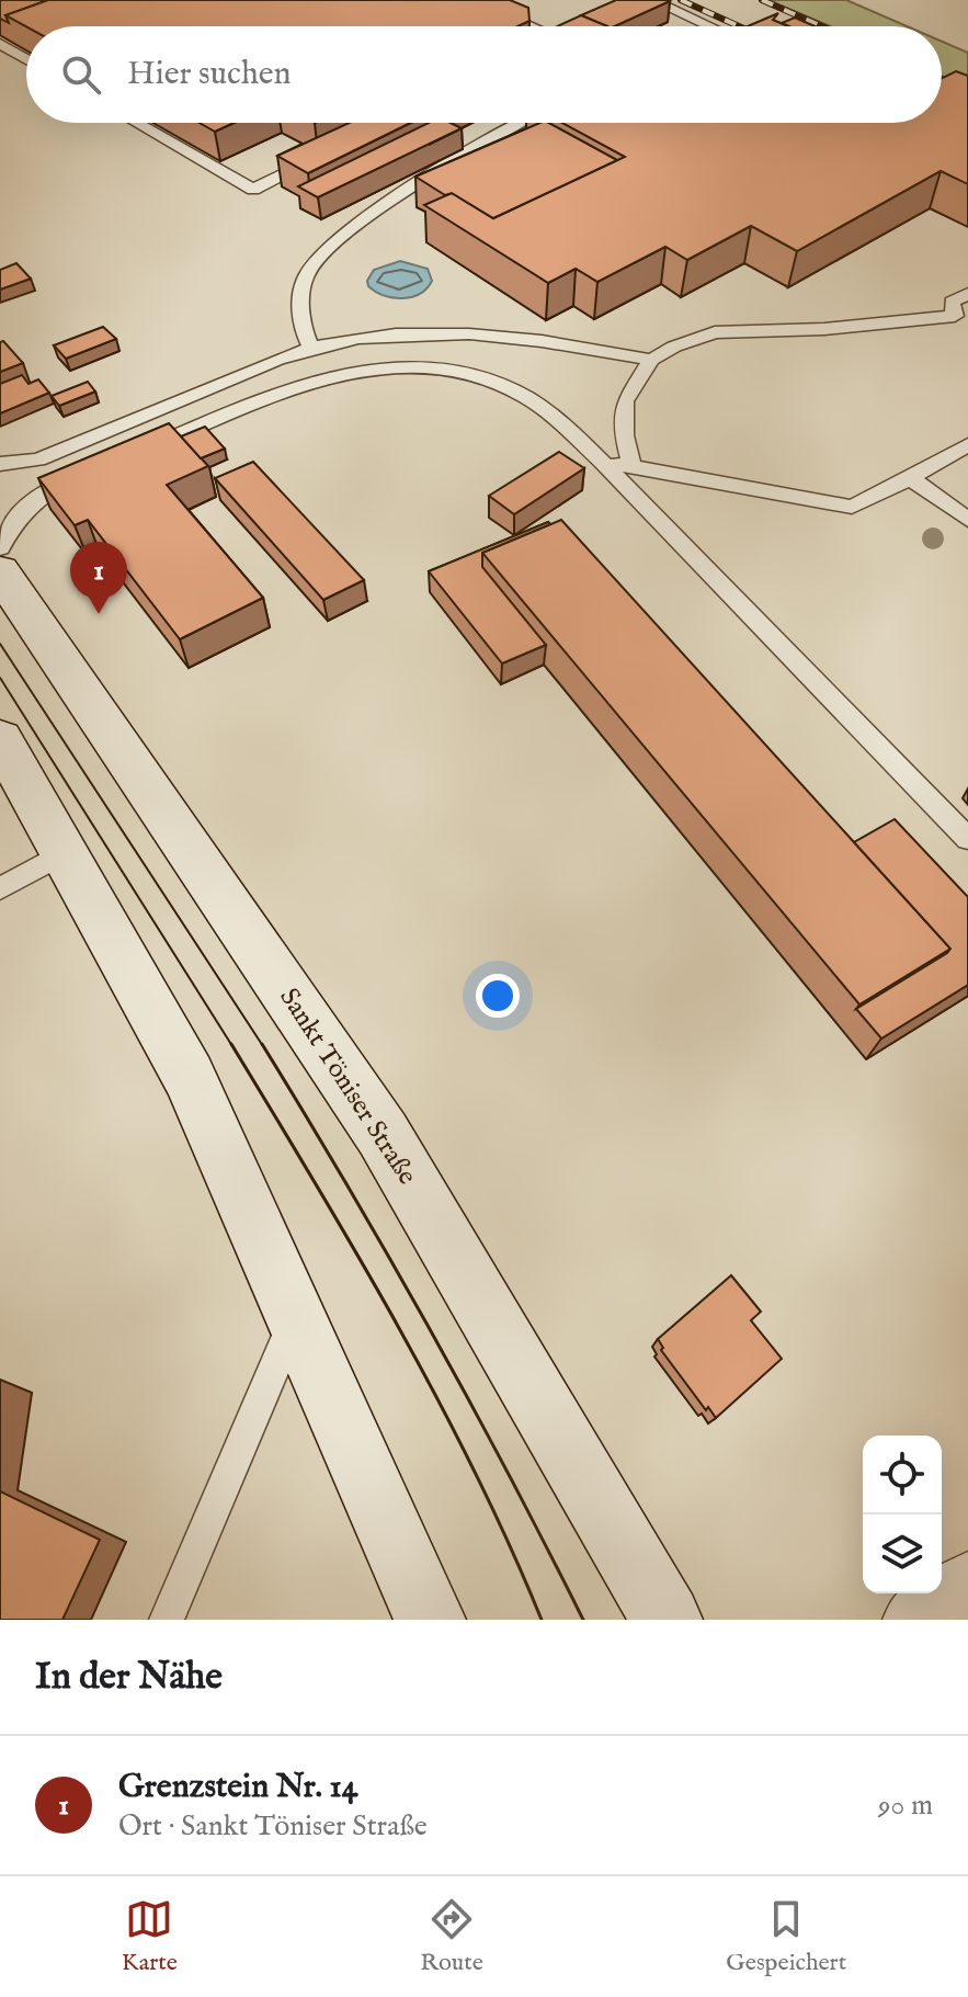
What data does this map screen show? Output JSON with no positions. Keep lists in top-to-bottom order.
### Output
{
  "streets": {
    "main road": ["Sankt Töniser Straße"]
  },
  "page": {
    "search": "Hier suchen",
    "pins": "1",
    "heading": "In der Nähe",
    "list": [
      {
        "mark": "1",
        "name": "Grenzstein Nr. 14",
        "note": "Ort · Sankt Töniser Straße",
        "value": "90 m"
      }
    ],
    "nav": ["Karte", "Route", "Gespeichert"]
  }
}
